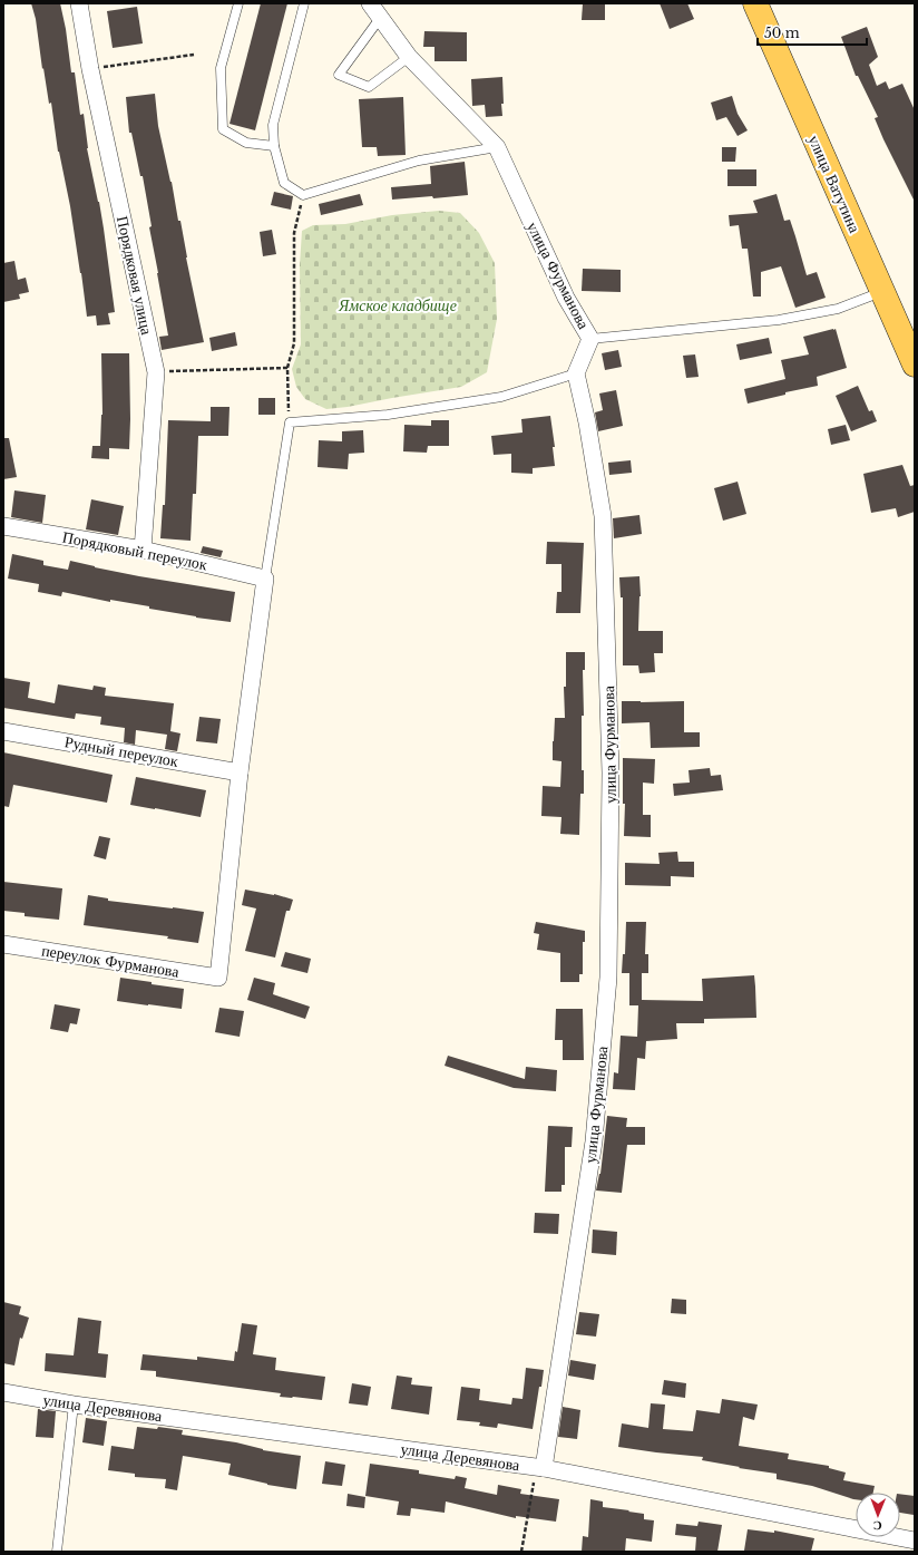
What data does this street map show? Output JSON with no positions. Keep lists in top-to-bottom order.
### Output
{
  "streets": {
    "main road": ["улица Ватутина"],
    "street": [
      "Порядковая улица",
      "улица Фурманова",
      "Порядковый переулок",
      "Рудный переулок",
      "переулок Фурманова",
      "улица Деревянова"
    ]
  },
  "crossings": [
    ["Порядковая улица", "Порядковый переулок"],
    ["улица Фурманова", "улица Деревянова"],
    ["Рудный переулок", "переулок Фурманова"]
  ],
  "parks": ["Ямское кладбище"],
  "scale_bar": "50 m",
  "north": "bottom"
}
